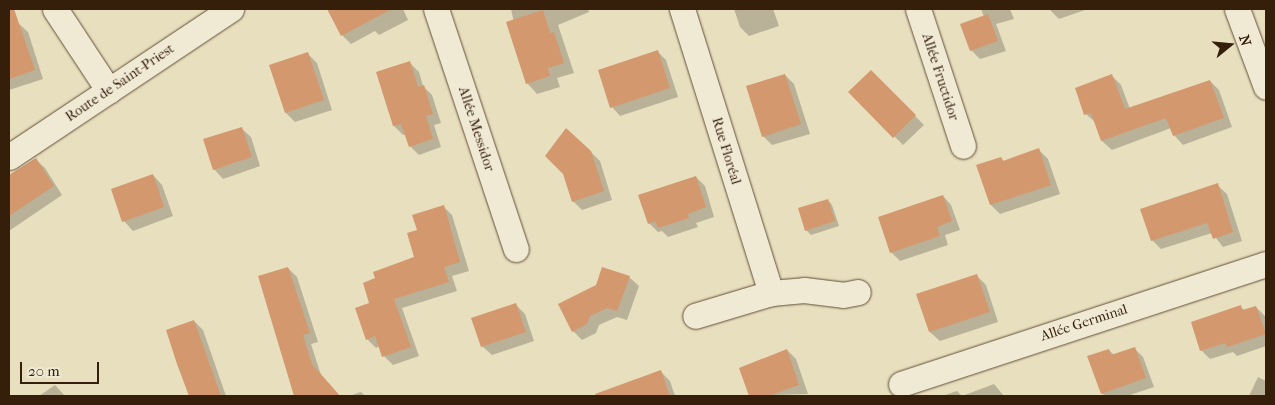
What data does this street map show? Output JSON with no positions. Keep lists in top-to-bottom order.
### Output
{
  "streets": {
    "street": [
      "Allée Fructidor",
      "Route de Saint-Priest",
      "Allée Messidor",
      "Rue Floréal",
      "Allée Germinal"
    ]
  },
  "scale_bar": "20 m",
  "north": "right"
}
